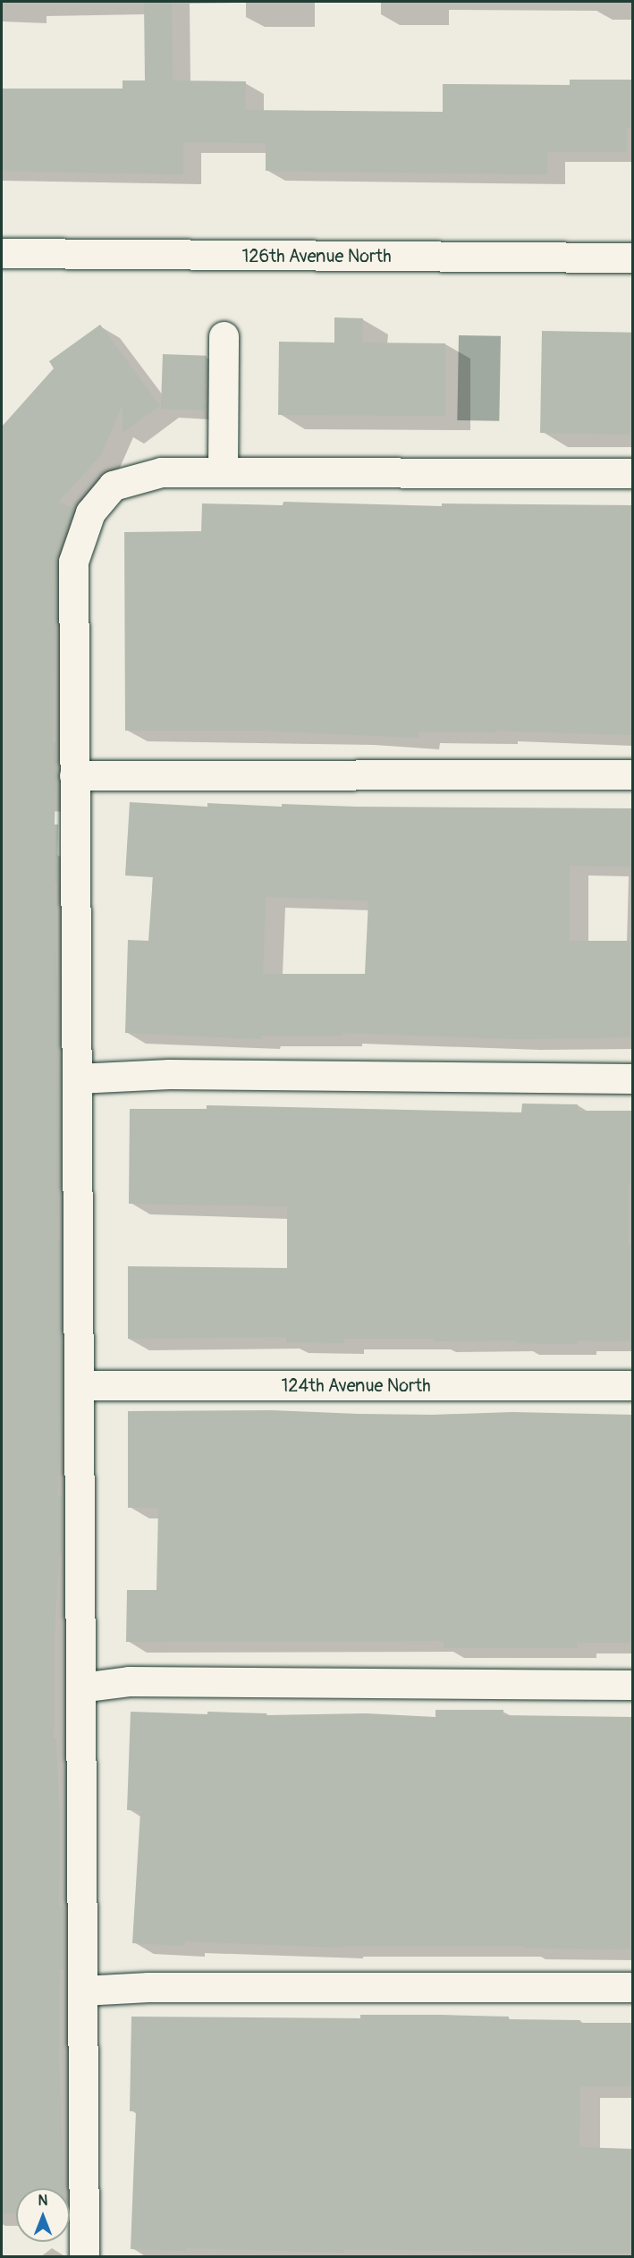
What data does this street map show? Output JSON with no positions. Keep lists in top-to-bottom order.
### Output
{
  "streets": {
    "street": ["126th Avenue North", "124th Avenue North"]
  },
  "north": "top"
}
